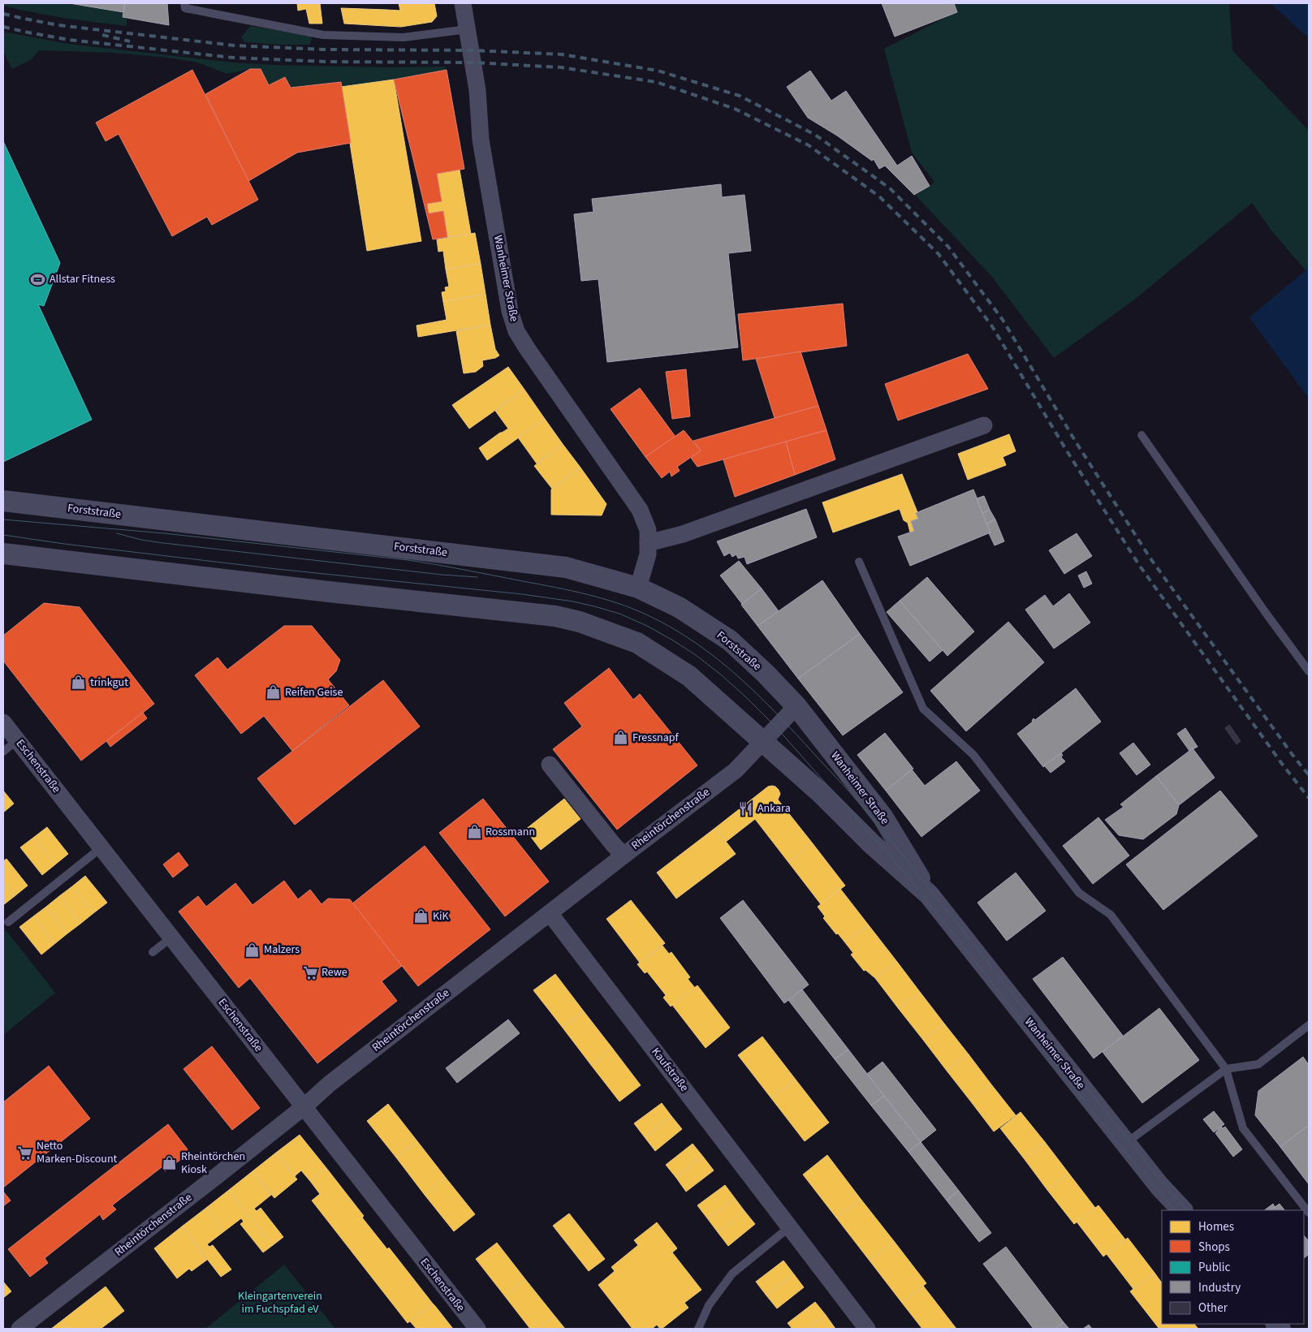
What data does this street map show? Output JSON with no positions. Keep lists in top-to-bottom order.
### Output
{
  "streets": {
    "street": [
      "Wanheimer Straße",
      "Forststraße",
      "Eschenstraße",
      "Rheintörchenstraße",
      "Kaufstraße"
    ]
  },
  "crossings": [
    ["Wanheimer Straße", "Forststraße"],
    ["Wanheimer Straße", "Rheintörchenstraße"],
    ["Forststraße", "Rheintörchenstraße"],
    ["Eschenstraße", "Rheintörchenstraße"],
    ["Rheintörchenstraße", "Kaufstraße"]
  ],
  "parks": ["Kleingartenverein im Fuchspfad eV"],
  "places": {
    "sports": ["Allstar Fitness"],
    "shop": [
      "trinkgut",
      "Reifen Geise",
      "Fressnapf",
      "Rossmann",
      "KiK",
      "Malzers",
      "Rheintörchen Kiosk"
    ],
    "restaurant": ["Ankara"],
    "supermarket": ["Rewe", "Netto Marken-Discount"]
  },
  "legend": [
    "Homes",
    "Shops",
    "Public",
    "Industry",
    "Other"
  ]
}
